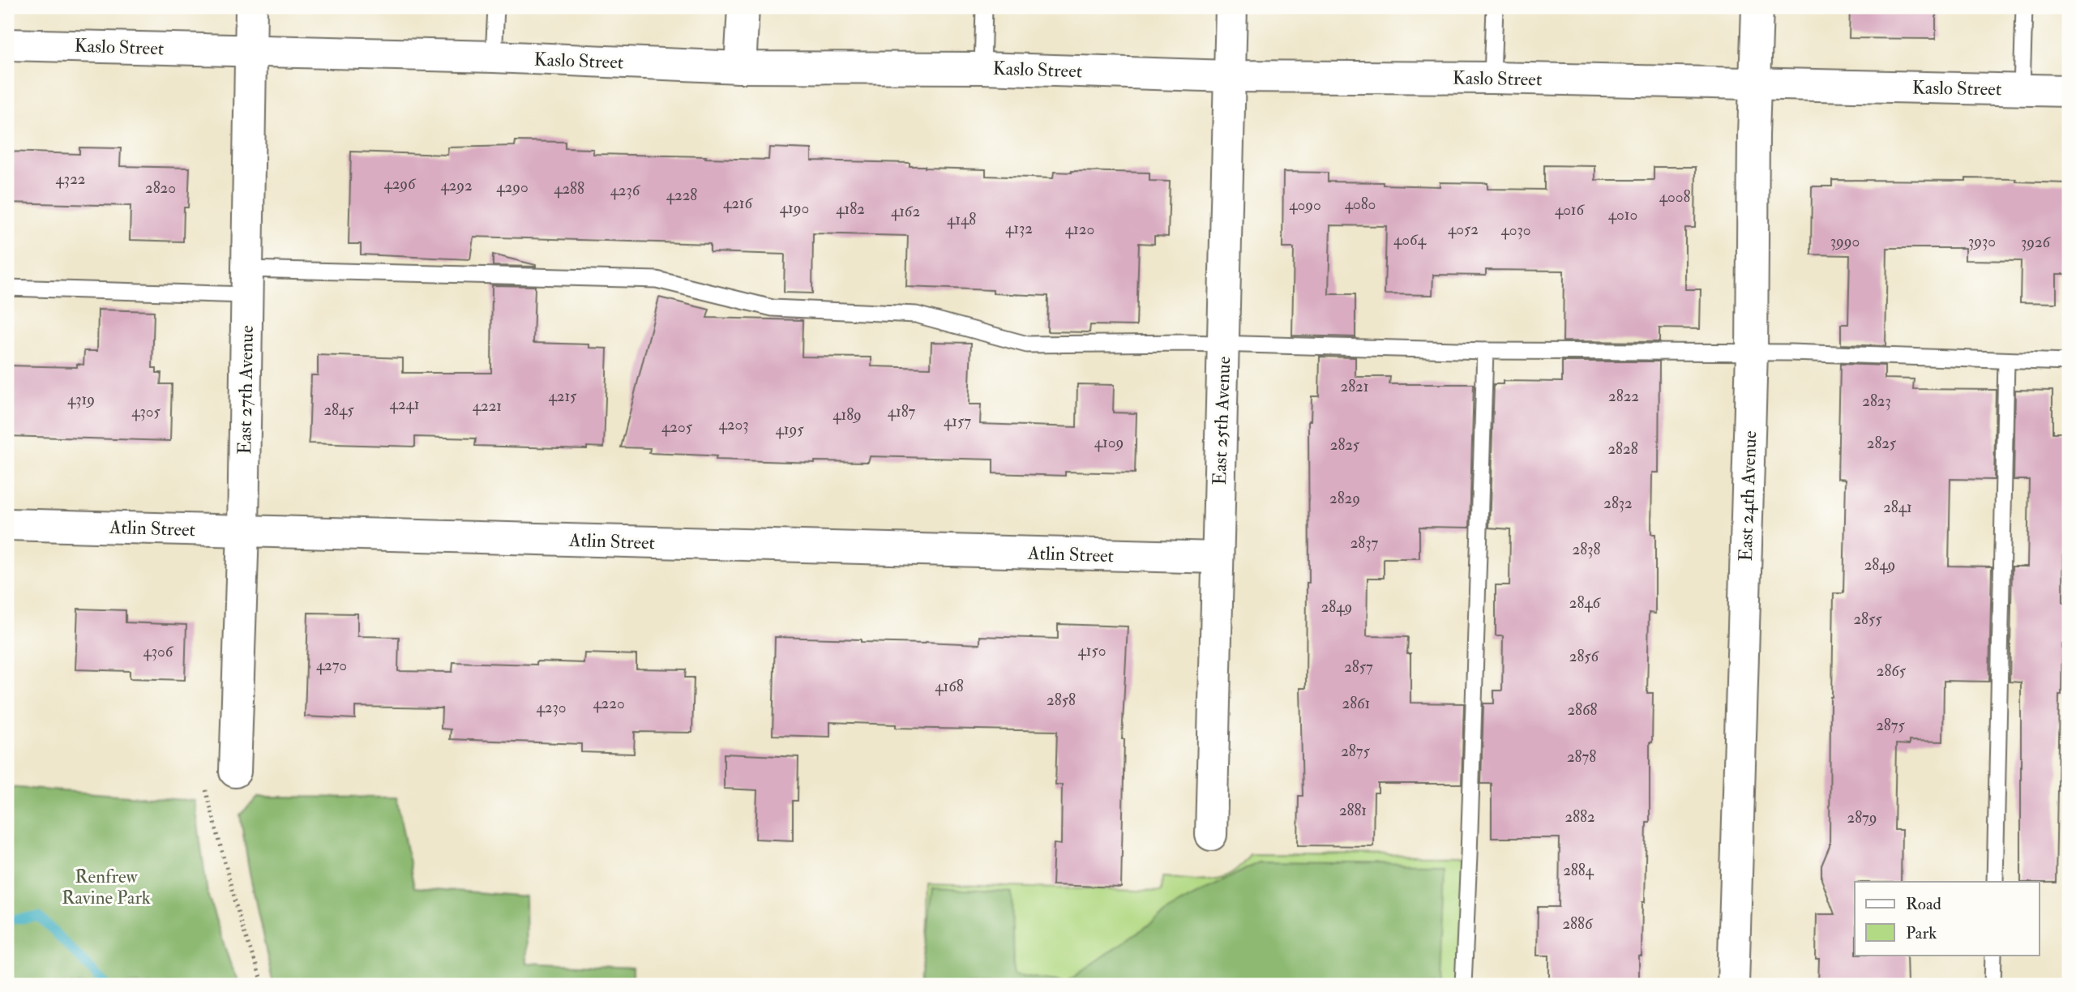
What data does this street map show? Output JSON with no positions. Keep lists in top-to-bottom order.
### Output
{
  "streets": {
    "street": [
      "Kaslo Street",
      "East 27th Avenue",
      "East 25th Avenue",
      "East 24th Avenue",
      "Atlin Street"
    ]
  },
  "crossings": [
    ["Kaslo Street", "East 27th Avenue"],
    ["Kaslo Street", "East 25th Avenue"],
    ["Kaslo Street", "East 24th Avenue"],
    ["East 27th Avenue", "Atlin Street"],
    ["East 25th Avenue", "Atlin Street"]
  ],
  "parks": ["Renfrew Ravine Park"],
  "house_numbers": [
    "4322",
    "4296",
    "4292",
    "4290",
    "2820",
    "4288",
    "4236",
    "4228",
    "4008",
    "4216",
    "4080",
    "4090",
    "4190",
    "4182",
    "4016",
    "4162",
    "4010",
    "4148",
    "4132",
    "4120",
    "4052",
    "4030",
    "4064",
    "3990",
    "3930",
    "3926",
    "2821",
    "4215",
    "2822",
    "4319",
    "2823",
    "4241",
    "4221",
    "2845",
    "4305",
    "4187",
    "4189",
    "4157",
    "4203",
    "4205",
    "4195",
    "4109",
    "2825",
    "2825",
    "2828",
    "2829",
    "2832",
    "2841",
    "2837",
    "2838",
    "2849",
    "2846",
    "2849",
    "2855",
    "4150",
    "4306",
    "2856",
    "4270",
    "2857",
    "2865",
    "4168",
    "2858",
    "4220",
    "2861",
    "4230",
    "2868",
    "2875",
    "2875",
    "2878",
    "2881",
    "2882",
    "2879",
    "2884",
    "2886"
  ],
  "legend": ["Road", "Park"]
}
